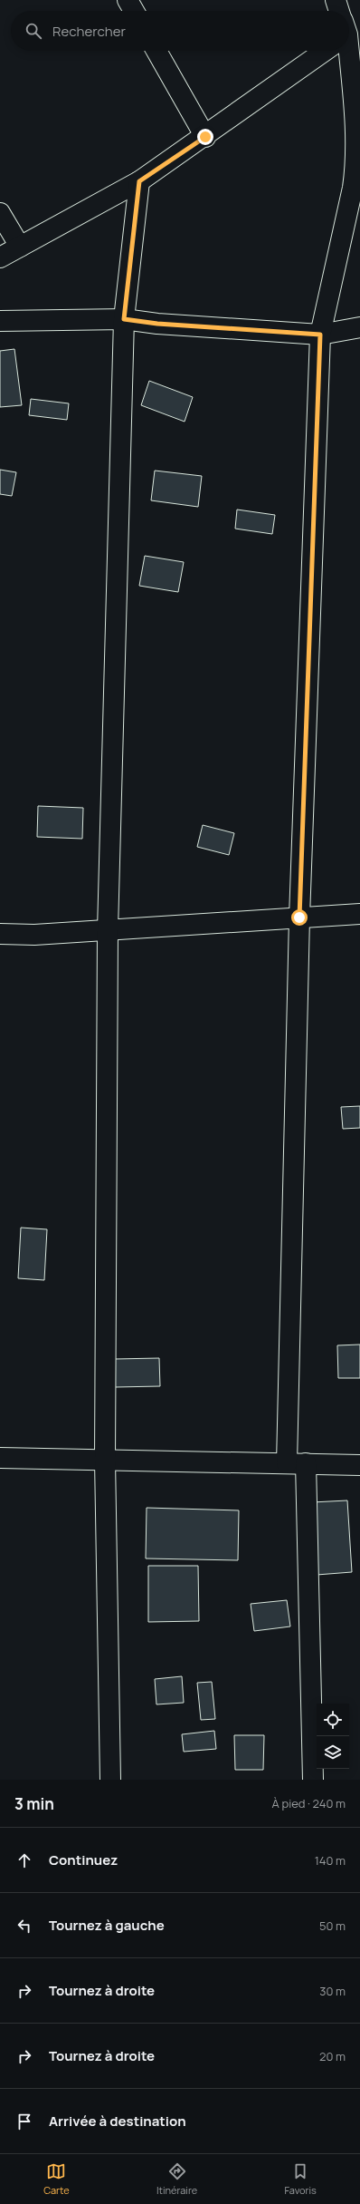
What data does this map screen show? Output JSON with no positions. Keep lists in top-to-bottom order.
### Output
{
  "page": {
    "search": "Rechercher",
    "heading": ["3 min", "À pied · 240 m"],
    "list": [
      ["Continuez", "140 m"],
      ["Tournez à gauche", "50 m"],
      ["Tournez à droite", "30 m"],
      ["Tournez à droite", "20 m"],
      "Arrivée à destination"
    ],
    "nav": ["Carte", "Itinéraire", "Favoris"]
  }
}
